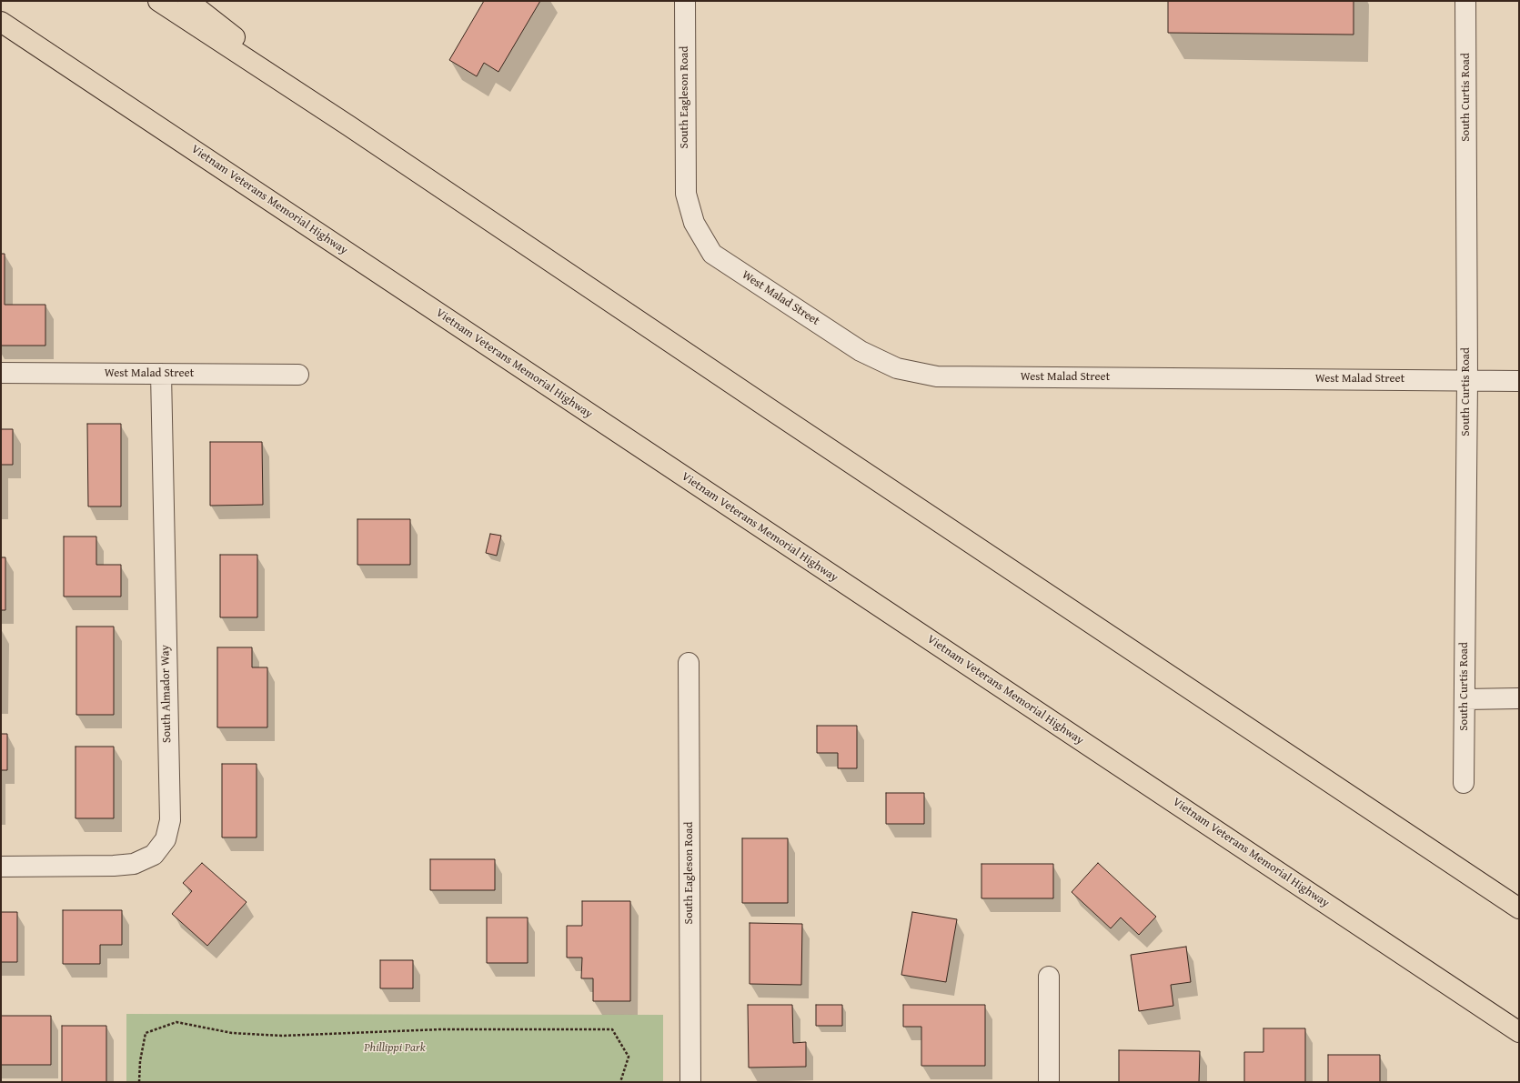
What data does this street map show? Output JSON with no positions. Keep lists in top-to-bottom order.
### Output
{
  "streets": {
    "highway": ["Vietnam Veterans Memorial Highway"],
    "street": [
      "South Eagleson Road",
      "South Curtis Road",
      "West Malad Street",
      "South Almador Way"
    ]
  },
  "crossings": [
    ["South Eagleson Road", "West Malad Street"],
    ["South Curtis Road", "West Malad Street"],
    ["West Malad Street", "South Almador Way"]
  ],
  "parks": ["Phillippi Park"]
}
